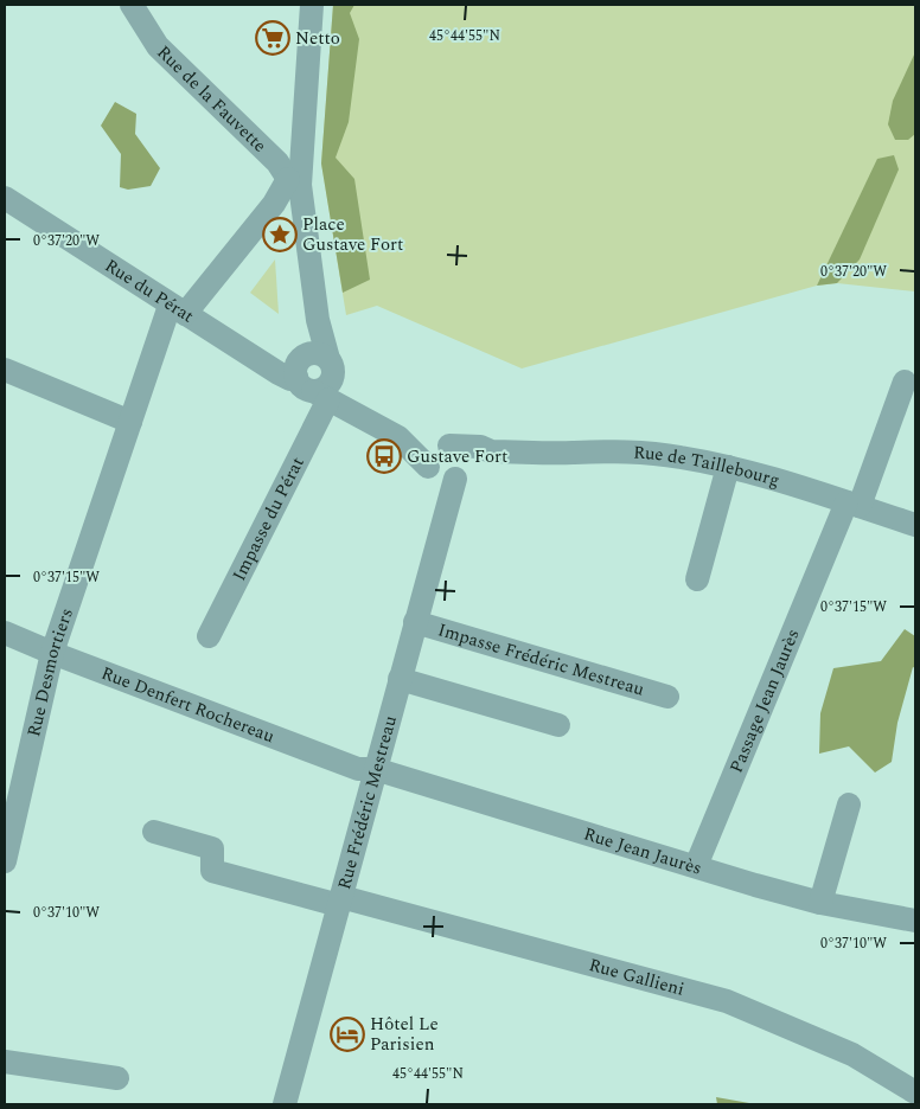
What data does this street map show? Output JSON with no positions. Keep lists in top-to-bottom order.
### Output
{
  "streets": {
    "street": [
      "Rue de la Fauvette",
      "Rue du Pérat",
      "Rue de Taillebourg",
      "Impasse du Pérat",
      "Impasse Frédéric Mestreau",
      "Rue Desmortiers",
      "Passage Jean Jaurès",
      "Rue Denfert Rochereau",
      "Rue Frédéric Mestreau",
      "Rue Jean Jaurès",
      "Rue Gallieni"
    ]
  },
  "crossings": [
    ["Rue du Pérat", "Rue de Taillebourg"],
    ["Rue du Pérat", "Impasse du Pérat"],
    ["Rue du Pérat", "Rue Desmortiers"],
    ["Rue du Pérat", "Rue Frédéric Mestreau"],
    ["Rue de Taillebourg", "Passage Jean Jaurès"],
    ["Impasse Frédéric Mestreau", "Rue Frédéric Mestreau"],
    ["Rue Desmortiers", "Rue Denfert Rochereau"],
    ["Passage Jean Jaurès", "Rue Jean Jaurès"],
    ["Rue Denfert Rochereau", "Rue Frédéric Mestreau"],
    ["Rue Denfert Rochereau", "Rue Jean Jaurès"],
    ["Rue Frédéric Mestreau", "Rue Jean Jaurès"],
    ["Rue Frédéric Mestreau", "Rue Gallieni"]
  ],
  "places": {
    "supermarket": ["Netto"],
    "place": ["Place Gustave Fort"],
    "bus stop": ["Gustave Fort"],
    "hotel": ["Hôtel Le Parisien"]
  },
  "coordinates": [
    "45°44'55\"N",
    "0°37'20\"W",
    "0°37'15\"W",
    "0°37'10\"W"
  ]
}
